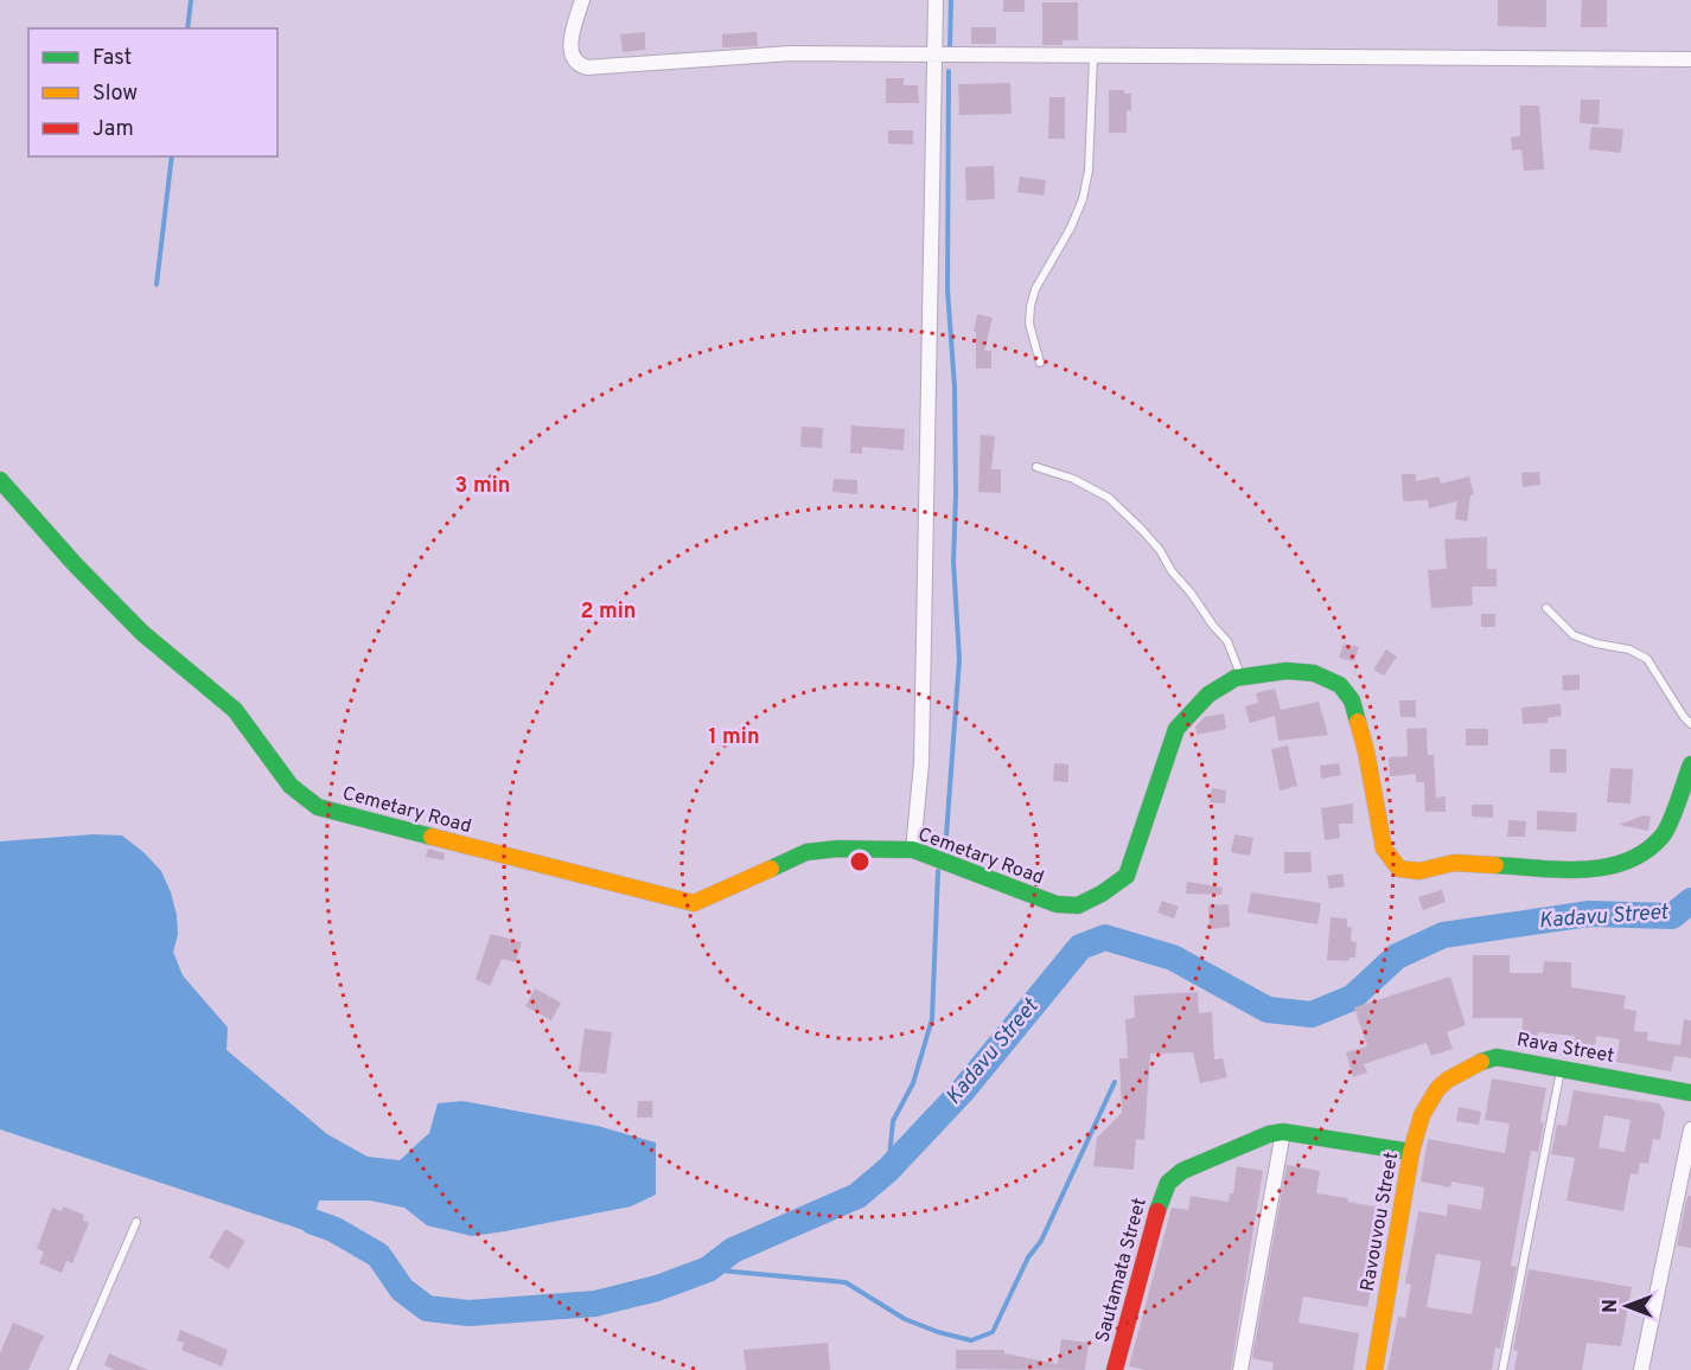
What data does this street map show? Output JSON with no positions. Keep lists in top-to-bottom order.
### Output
{
  "streets": {
    "street": [
      "Cemetary Road",
      "Rava Street",
      "Ravouvou Street",
      "Sautamata Street"
    ]
  },
  "crossings": [
    ["Rava Street", "Ravouvou Street"],
    ["Ravouvou Street", "Sautamata Street"]
  ],
  "water": ["Kadavu Street"],
  "legend": ["Fast", "Slow", "Jam"],
  "north": "left",
  "rings": ["3 min", "2 min", "1 min"]
}
